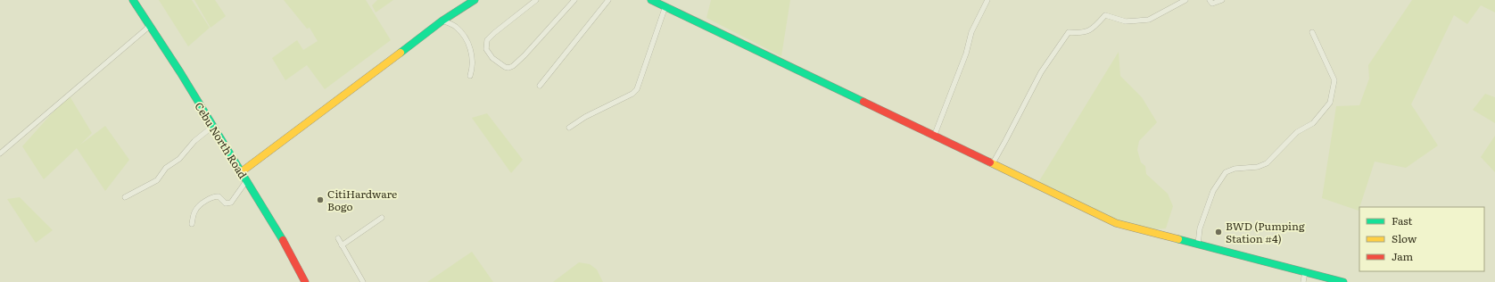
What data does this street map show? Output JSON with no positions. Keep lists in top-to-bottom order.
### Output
{
  "streets": {
    "main road": ["Cebu North Road"]
  },
  "places": ["CitiHardware Bogo", "BWD (Pumping Station #4)"],
  "legend": ["Fast", "Slow", "Jam"]
}
